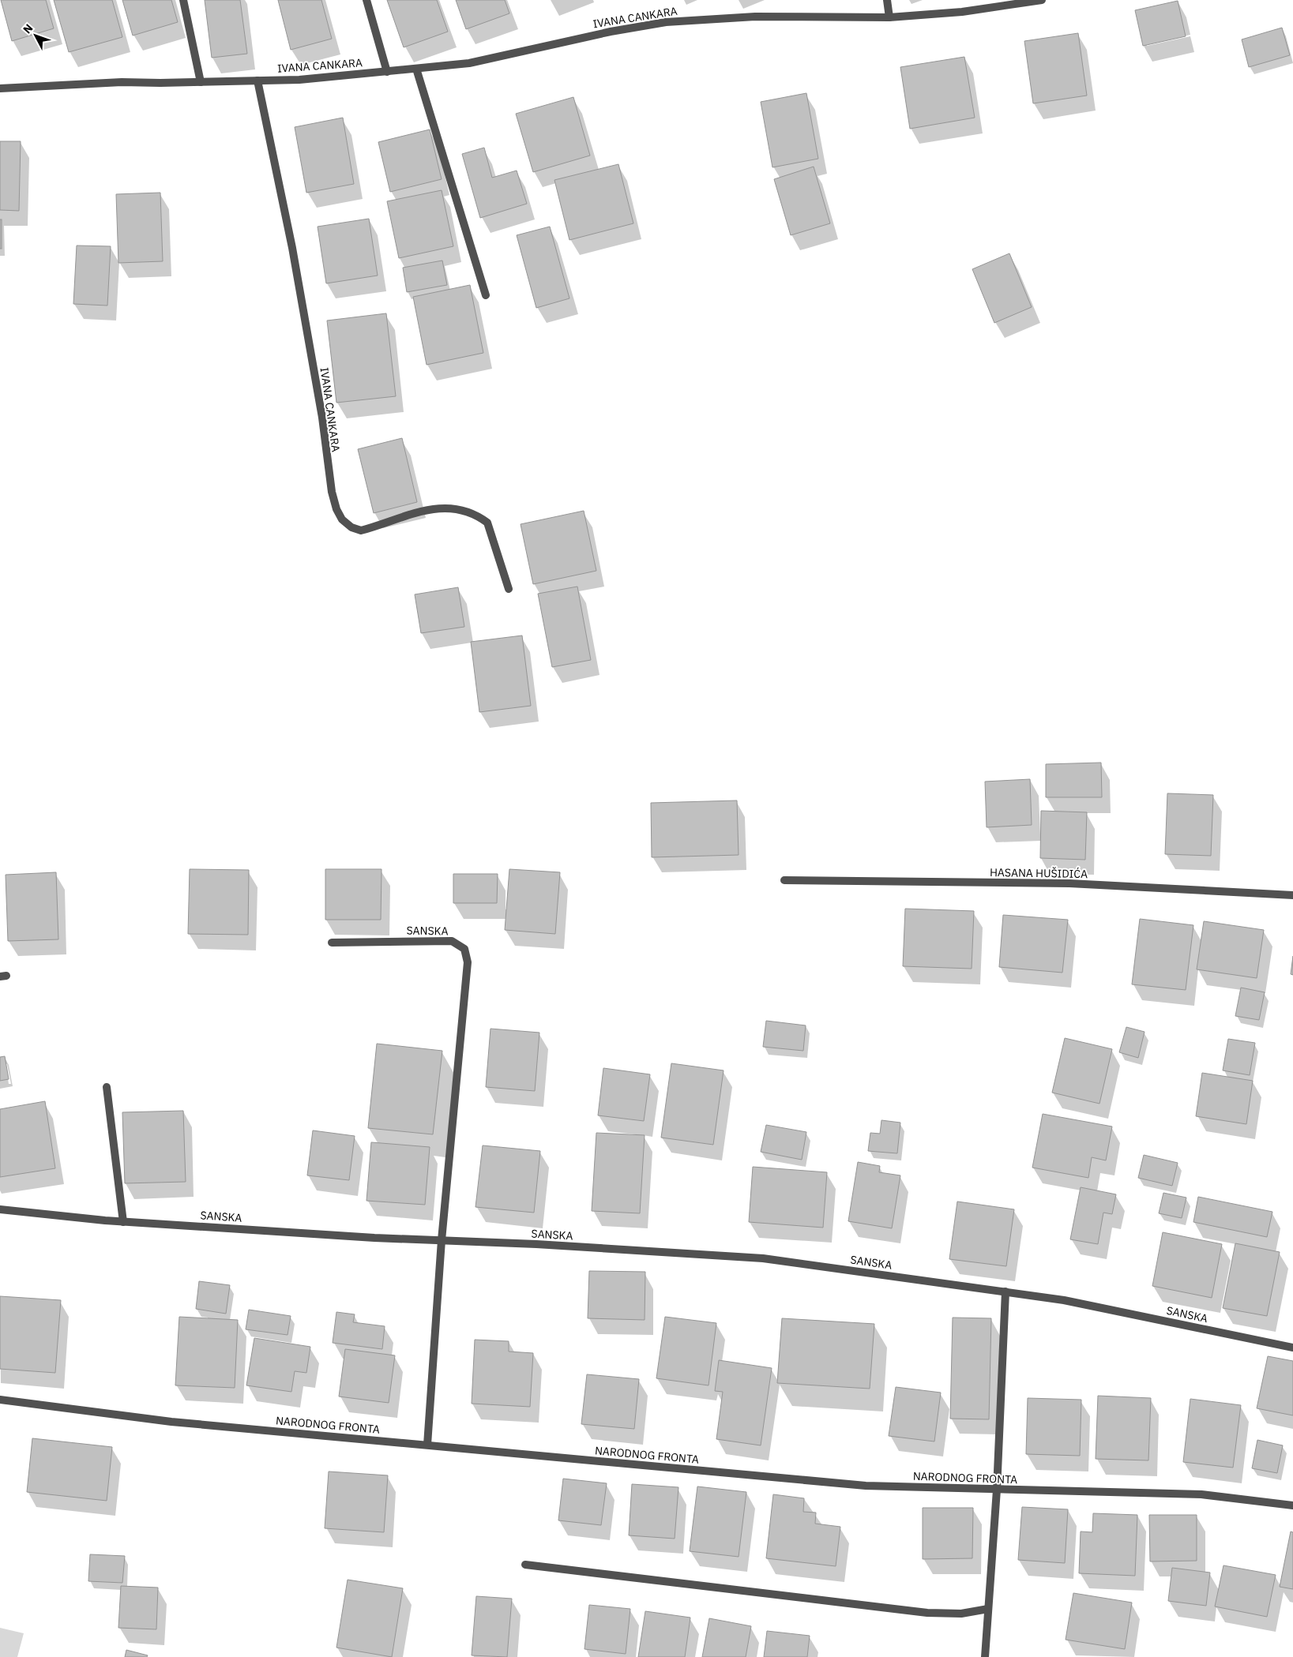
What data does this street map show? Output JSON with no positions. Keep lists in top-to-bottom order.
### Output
{
  "streets": {
    "street": [
      "IVANA CANKARA",
      "HASANA HUŠIDIĆA",
      "SANSKA",
      "NARODNOG FRONTA"
    ]
  },
  "crossings": [
    ["SANSKA", "NARODNOG FRONTA"]
  ],
  "north": "top left"
}
